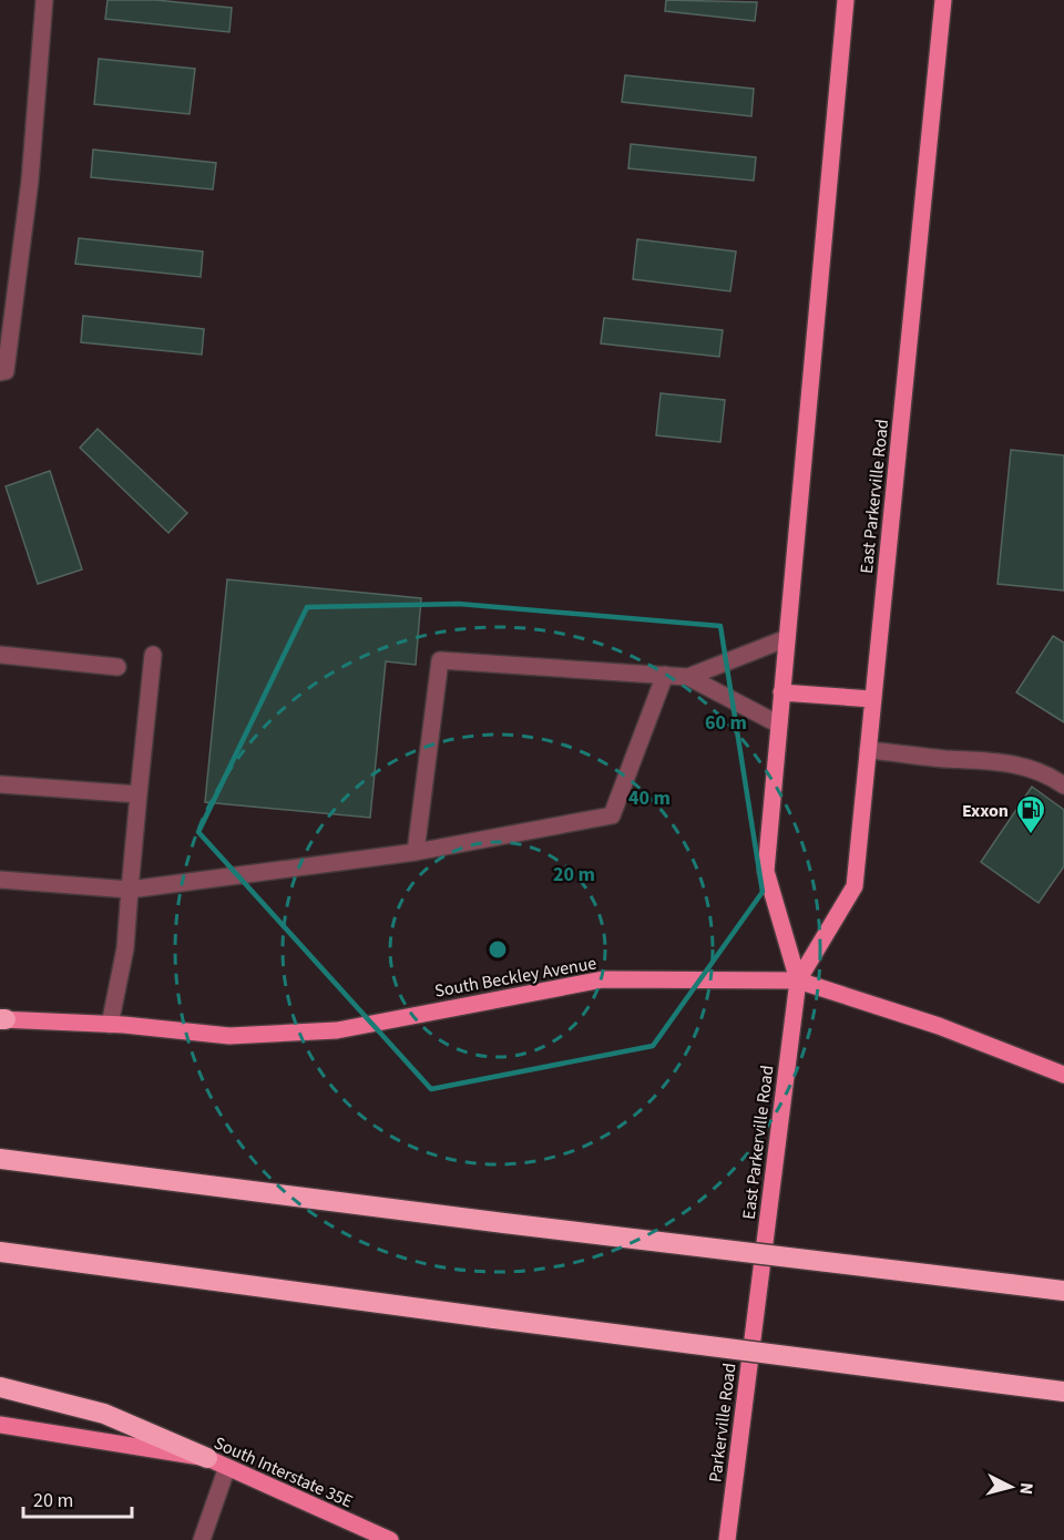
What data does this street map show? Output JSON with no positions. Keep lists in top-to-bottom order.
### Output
{
  "streets": {
    "main road": [
      "East Parkerville Road",
      "South Beckley Avenue",
      "Parkerville Road",
      "South Interstate 35E"
    ]
  },
  "crossings": [
    ["East Parkerville Road", "South Beckley Avenue"],
    ["East Parkerville Road", "Parkerville Road"]
  ],
  "places": {
    "fuel station": ["Exxon"]
  },
  "scale_bar": "20 m",
  "north": "right",
  "rings": ["60 m", "40 m", "20 m"]
}
